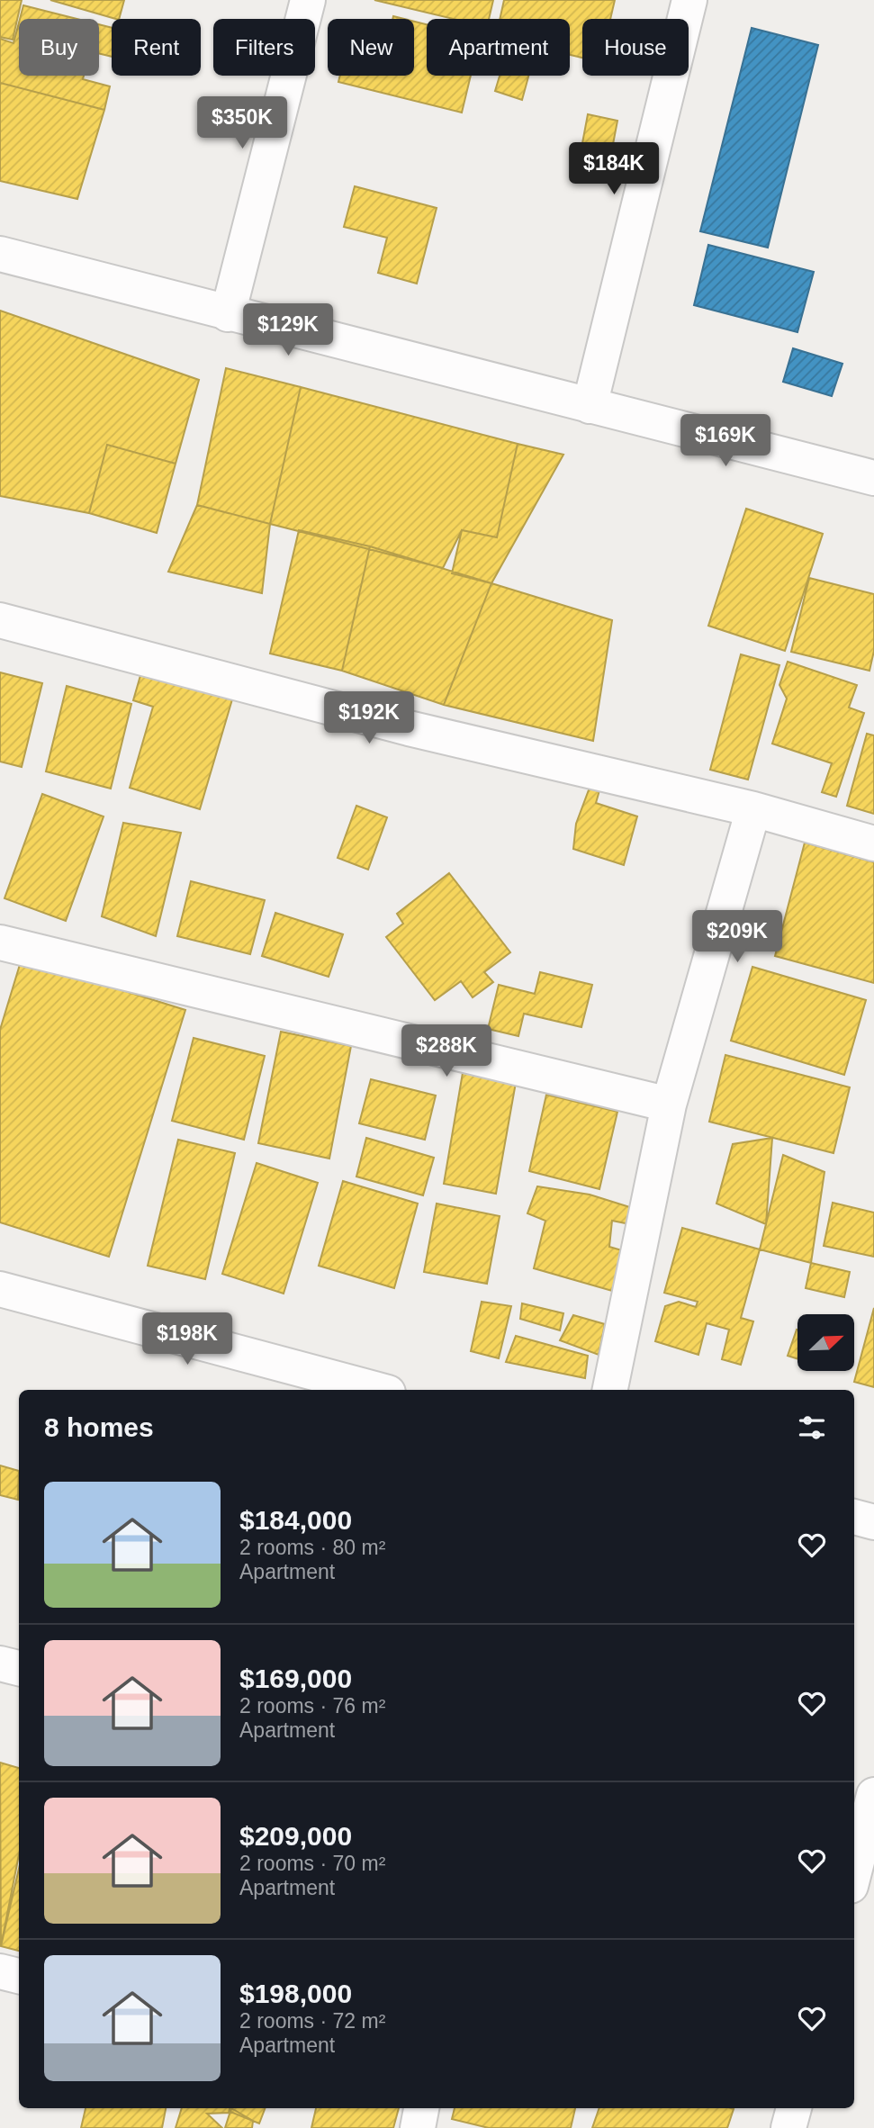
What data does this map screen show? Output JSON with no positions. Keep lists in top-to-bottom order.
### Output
{
  "north": "top right",
  "page": {
    "chip": [
      "Buy",
      "Rent",
      "Filters",
      "New",
      "Apartment",
      "House"
    ],
    "price": [
      "$350K",
      "$184K",
      "$129K",
      "$169K",
      "$192K",
      "$209K",
      "$288K",
      "$198K"
    ],
    "heading": "8 homes",
    "list": [
      {
        "name": "$184,000",
        "note": "2 rooms · 80 m² · Apartment"
      },
      {
        "name": "$169,000",
        "note": "2 rooms · 76 m² · Apartment"
      },
      {
        "name": "$209,000",
        "note": "2 rooms · 70 m² · Apartment"
      },
      {
        "name": "$198,000",
        "note": "2 rooms · 72 m² · Apartment"
      }
    ]
  }
}
